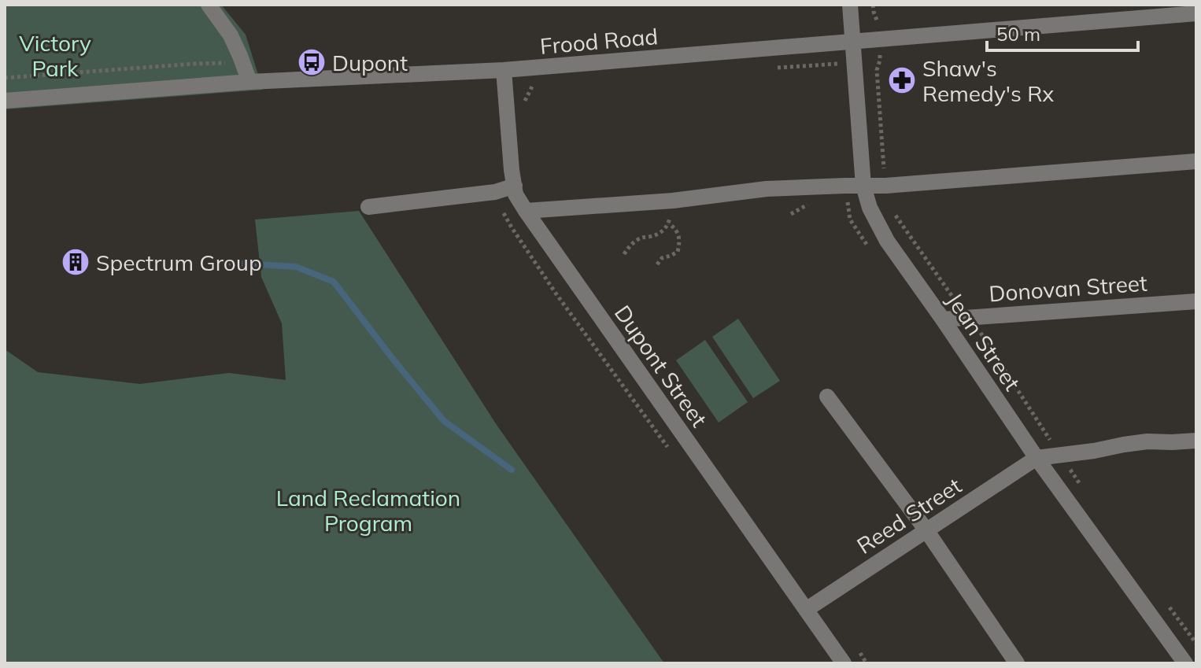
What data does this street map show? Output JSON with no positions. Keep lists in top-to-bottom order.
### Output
{
  "streets": {
    "street": [
      "Frood Road",
      "Donovan Street",
      "Jean Street",
      "Dupont Street",
      "Reed Street"
    ]
  },
  "crossings": [
    ["Frood Road", "Jean Street"],
    ["Frood Road", "Dupont Street"],
    ["Donovan Street", "Jean Street"],
    ["Jean Street", "Reed Street"],
    ["Dupont Street", "Reed Street"]
  ],
  "parks": ["Victory Park", "Land Reclamation Program"],
  "places": {
    "bus stop": ["Dupont"],
    "pharmacy": ["Shaw's Remedy's Rx"],
    "building": ["Spectrum Group"]
  },
  "scale_bar": "50 m"
}
